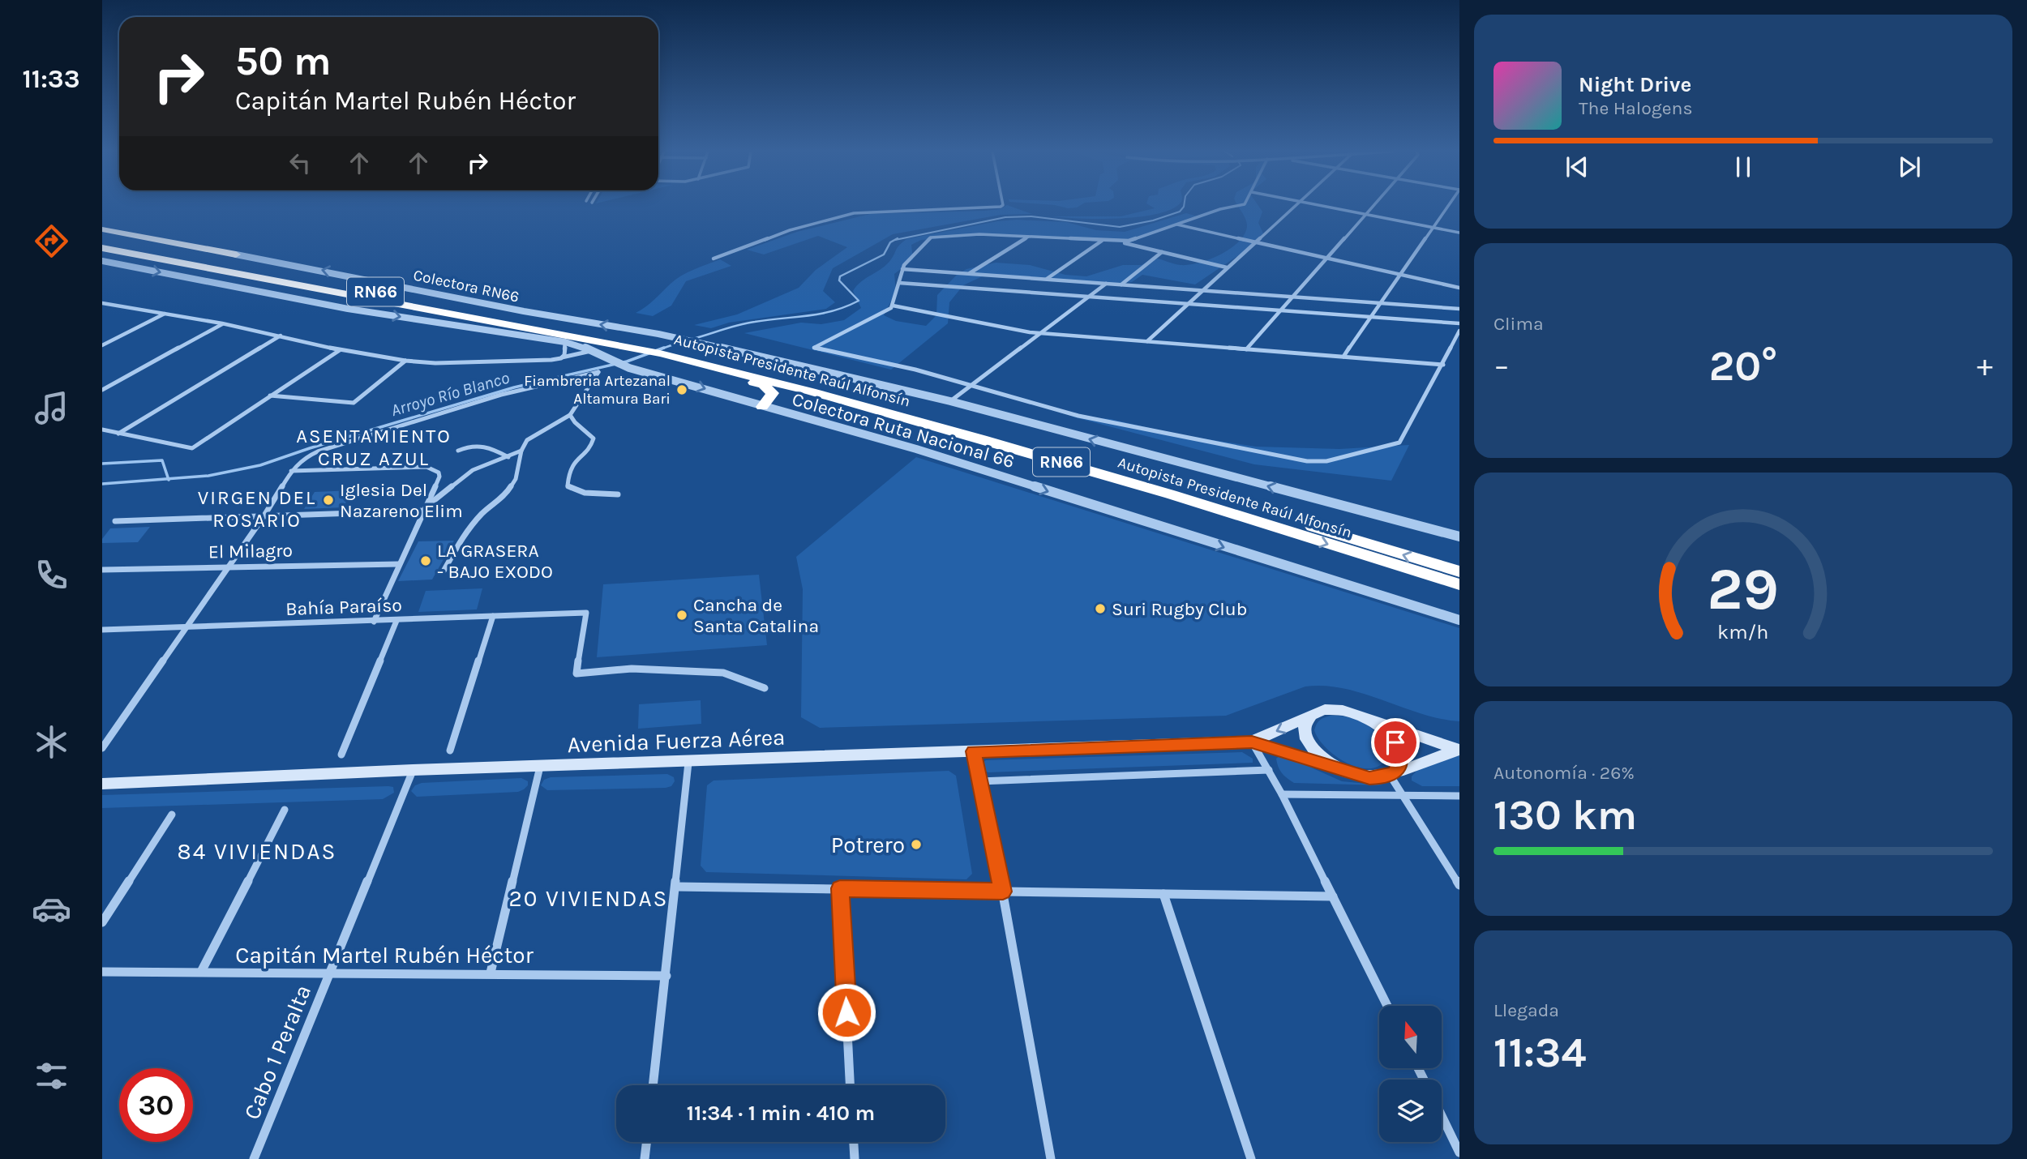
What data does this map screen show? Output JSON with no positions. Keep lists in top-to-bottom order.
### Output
{
  "streets": {
    "highway": ["RN66", "Autopista Presidente Raúl Alfonsín"],
    "main road": ["Avenida Fuerza Aérea"],
    "street": [
      "Colectora RN66",
      "Colectora Ruta Nacional 66",
      "El Milagro",
      "Bahía Paraíso",
      "Capitán Martel Rubén Héctor",
      "Cabo 1 Peralta"
    ]
  },
  "crossings": [
    ["Colectora RN66", "Colectora Ruta Nacional 66"],
    ["RN66", "Autopista Presidente Raúl Alfonsín"],
    ["Avenida Fuerza Aérea", "Cabo 1 Peralta"],
    ["Capitán Martel Rubén Héctor", "Cabo 1 Peralta"]
  ],
  "districts": [
    "ASENTAMIENTO CRUZ AZUL",
    "VIRGEN DEL ROSARIO",
    "84 VIVIENDAS",
    "20 VIVIENDAS"
  ],
  "water": ["Arroyo Río Blanco"],
  "places": [
    "Fiambreria Artezanal Altamura Bari",
    "Iglesia Del Nazareno Elim",
    "LA GRASERA - BAJO EXODO",
    "Suri Rugby Club",
    "Cancha de Santa Catalina",
    "Potrero"
  ],
  "north": "top",
  "page": {
    "tabs": "11:33",
    "turn": ["50 m", "Capitán Martel Rubén Héctor"],
    "song": ["Night Drive", "The Halogens"],
    "tile": [
      "Clima",
      ["Autonomía · 26%", "130 km"],
      ["Llegada", "11:34"]
    ],
    "heat": ["−", "20°", "+"],
    "limit": "30",
    "trip": "11:34 · 1 min · 410 m",
    "gauge": ["29", "km/h"]
  }
}
